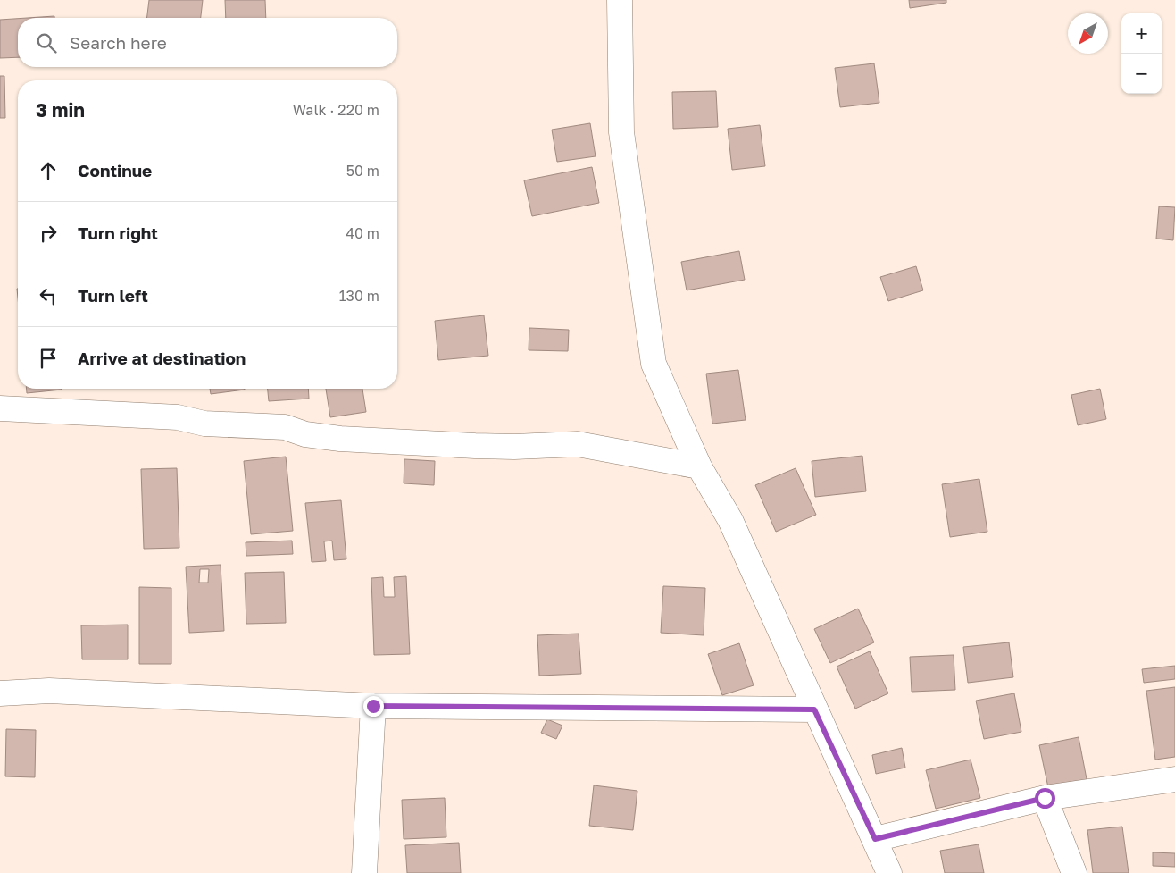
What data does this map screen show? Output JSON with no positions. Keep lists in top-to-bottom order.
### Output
{
  "north": "bottom left",
  "page": {
    "map_buttons": ["+", "−"],
    "search": "Search here",
    "heading": ["3 min", "Walk · 220 m"],
    "list": [
      ["Continue", "50 m"],
      ["Turn right", "40 m"],
      ["Turn left", "130 m"],
      "Arrive at destination"
    ]
  }
}
